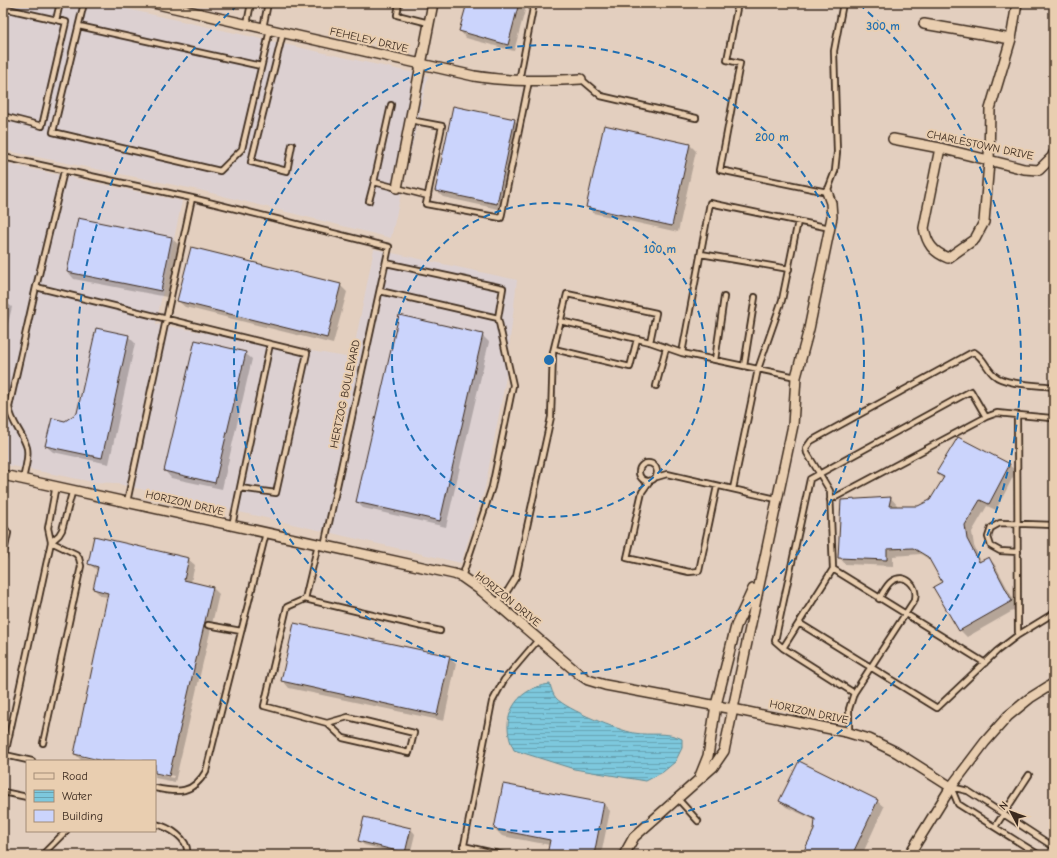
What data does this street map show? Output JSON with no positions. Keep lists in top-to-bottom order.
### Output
{
  "streets": {
    "street": ["FEHELEY DRIVE", "CHARLESTOWN DRIVE", "HORIZON DRIVE"],
    "lane": ["HERTZOG BOULEVARD"]
  },
  "crossings": [
    ["HERTZOG BOULEVARD", "HORIZON DRIVE"]
  ],
  "legend": ["Road", "Water", "Building"],
  "north": "top left",
  "rings": ["300 m", "200 m", "100 m"]
}
